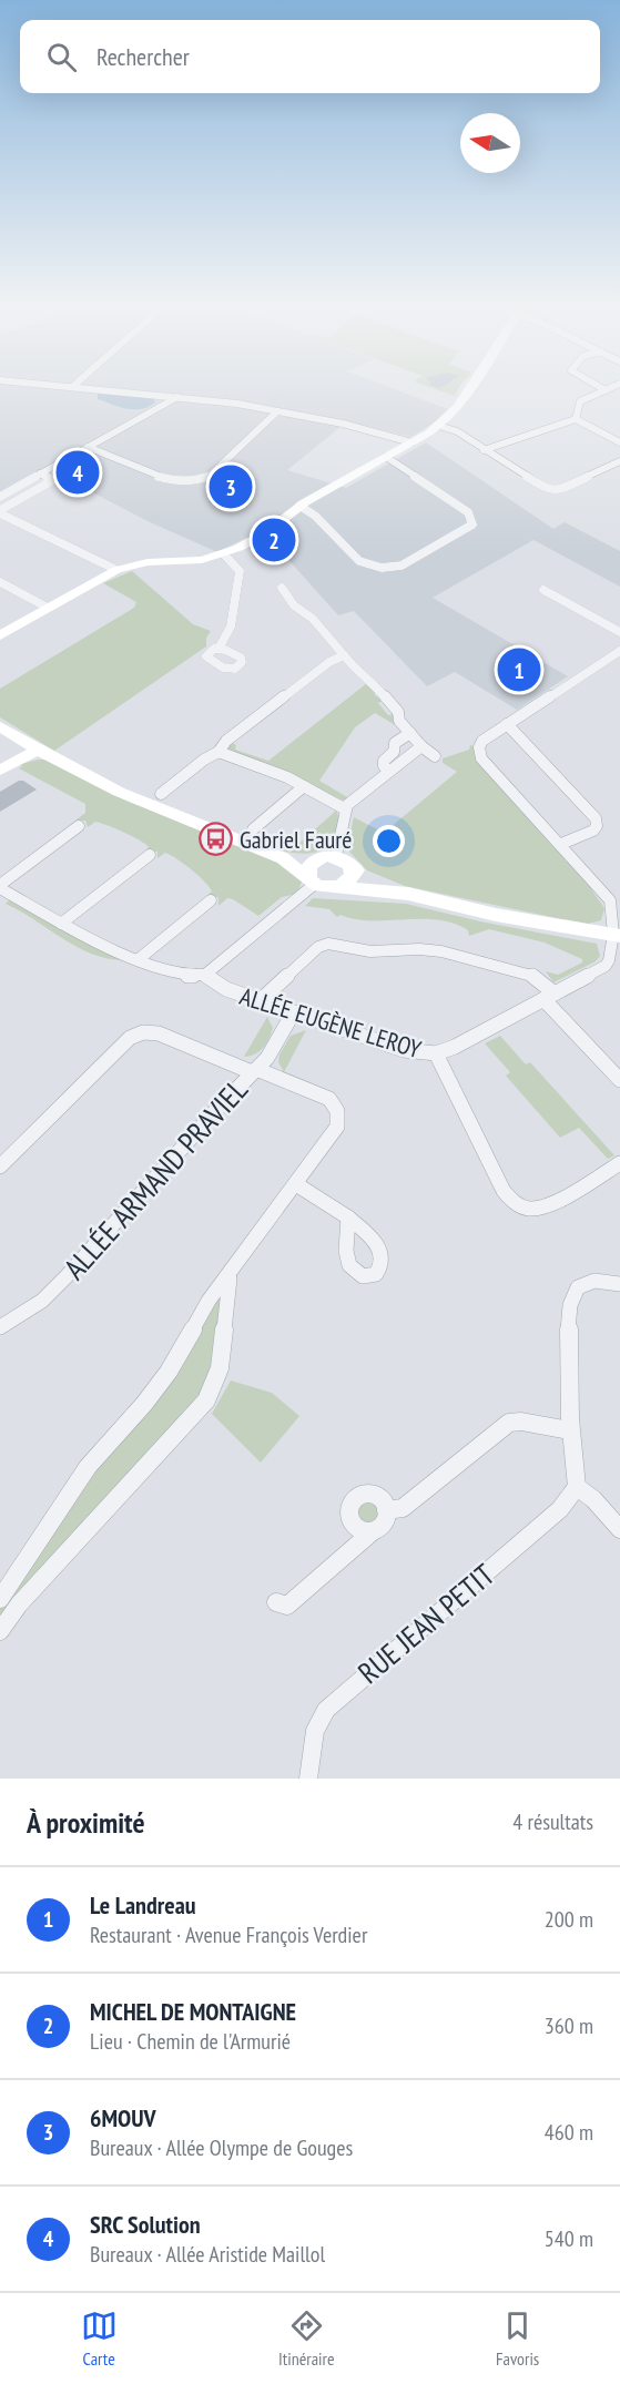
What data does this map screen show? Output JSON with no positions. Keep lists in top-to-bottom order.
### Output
{
  "streets": {
    "street": ["ALLÉE EUGÈNE LEROY", "ALLÉE ARMAND PRAVIEL", "RUE JEAN PETIT"]
  },
  "crossings": [
    ["ALLÉE EUGÈNE LEROY", "ALLÉE ARMAND PRAVIEL"]
  ],
  "places": {
    "bus stop": ["Gabriel Fauré"]
  },
  "north": "left",
  "page": {
    "search": "Rechercher",
    "pins": [
      "4",
      "3",
      "2",
      "1"
    ],
    "heading": ["À proximité", "4 résultats"],
    "list": [
      {
        "mark": "1",
        "name": "Le Landreau",
        "note": "Restaurant · Avenue François Verdier",
        "value": "200 m"
      },
      {
        "mark": "2",
        "name": "MICHEL DE MONTAIGNE",
        "note": "Lieu · Chemin de l'Armurié",
        "value": "360 m"
      },
      {
        "mark": "3",
        "name": "6MOUV",
        "note": "Bureaux · Allée Olympe de Gouges",
        "value": "460 m"
      },
      {
        "mark": "4",
        "name": "SRC Solution",
        "note": "Bureaux · Allée Aristide Maillol",
        "value": "540 m"
      }
    ],
    "nav": ["Carte", "Itinéraire", "Favoris"]
  }
}
